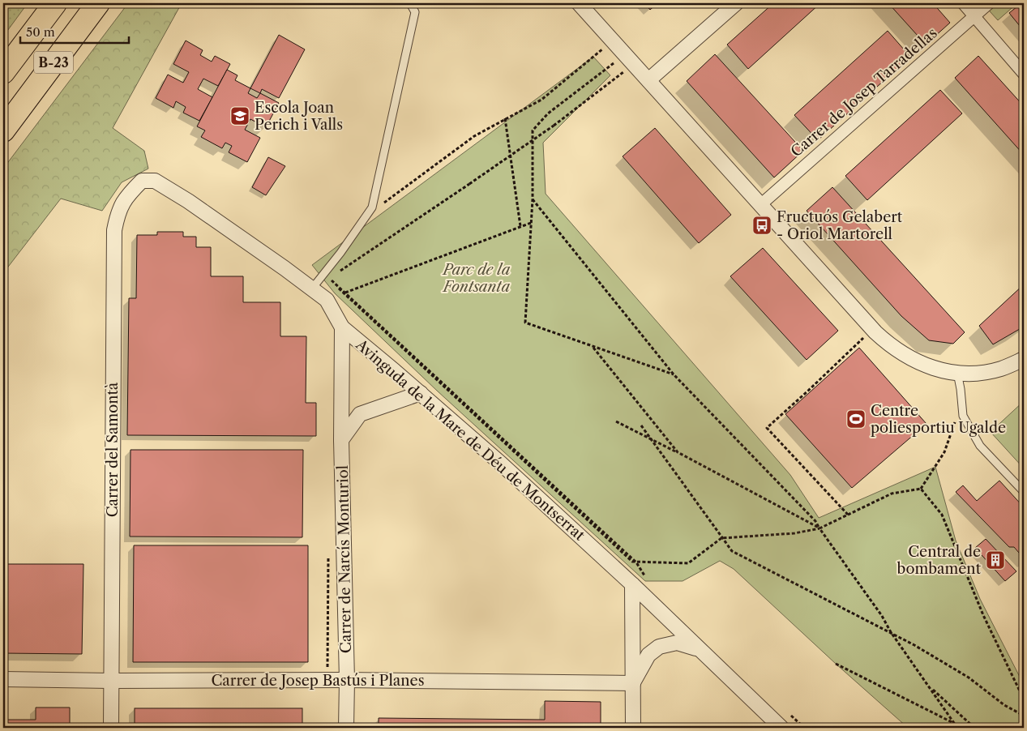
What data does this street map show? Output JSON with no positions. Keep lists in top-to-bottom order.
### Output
{
  "streets": {
    "highway": ["B-23"],
    "street": [
      "Carrer de Josep Tarradellas",
      "Avinguda de la Mare de Déu de Montserrat",
      "Carrer del Samontà",
      "Carrer de Narcís Monturiol",
      "Carrer de Josep Bastús i Planes"
    ]
  },
  "crossings": [
    ["Avinguda de la Mare de Déu de Montserrat", "Carrer del Samontà"],
    ["Avinguda de la Mare de Déu de Montserrat", "Carrer de Narcís Monturiol"],
    ["Carrer del Samontà", "Carrer de Josep Bastús i Planes"],
    ["Carrer de Narcís Monturiol", "Carrer de Josep Bastús i Planes"]
  ],
  "parks": ["Parc de la Fontsanta"],
  "places": {
    "school or university": ["Escola Joan Perich i Valls"],
    "bus stop": ["Fructuós Gelabert - Oriol Martorell"],
    "sports": ["Centre poliesportiu Ugalde"],
    "building": ["Central de bombament"]
  },
  "scale_bar": "50 m"
}
